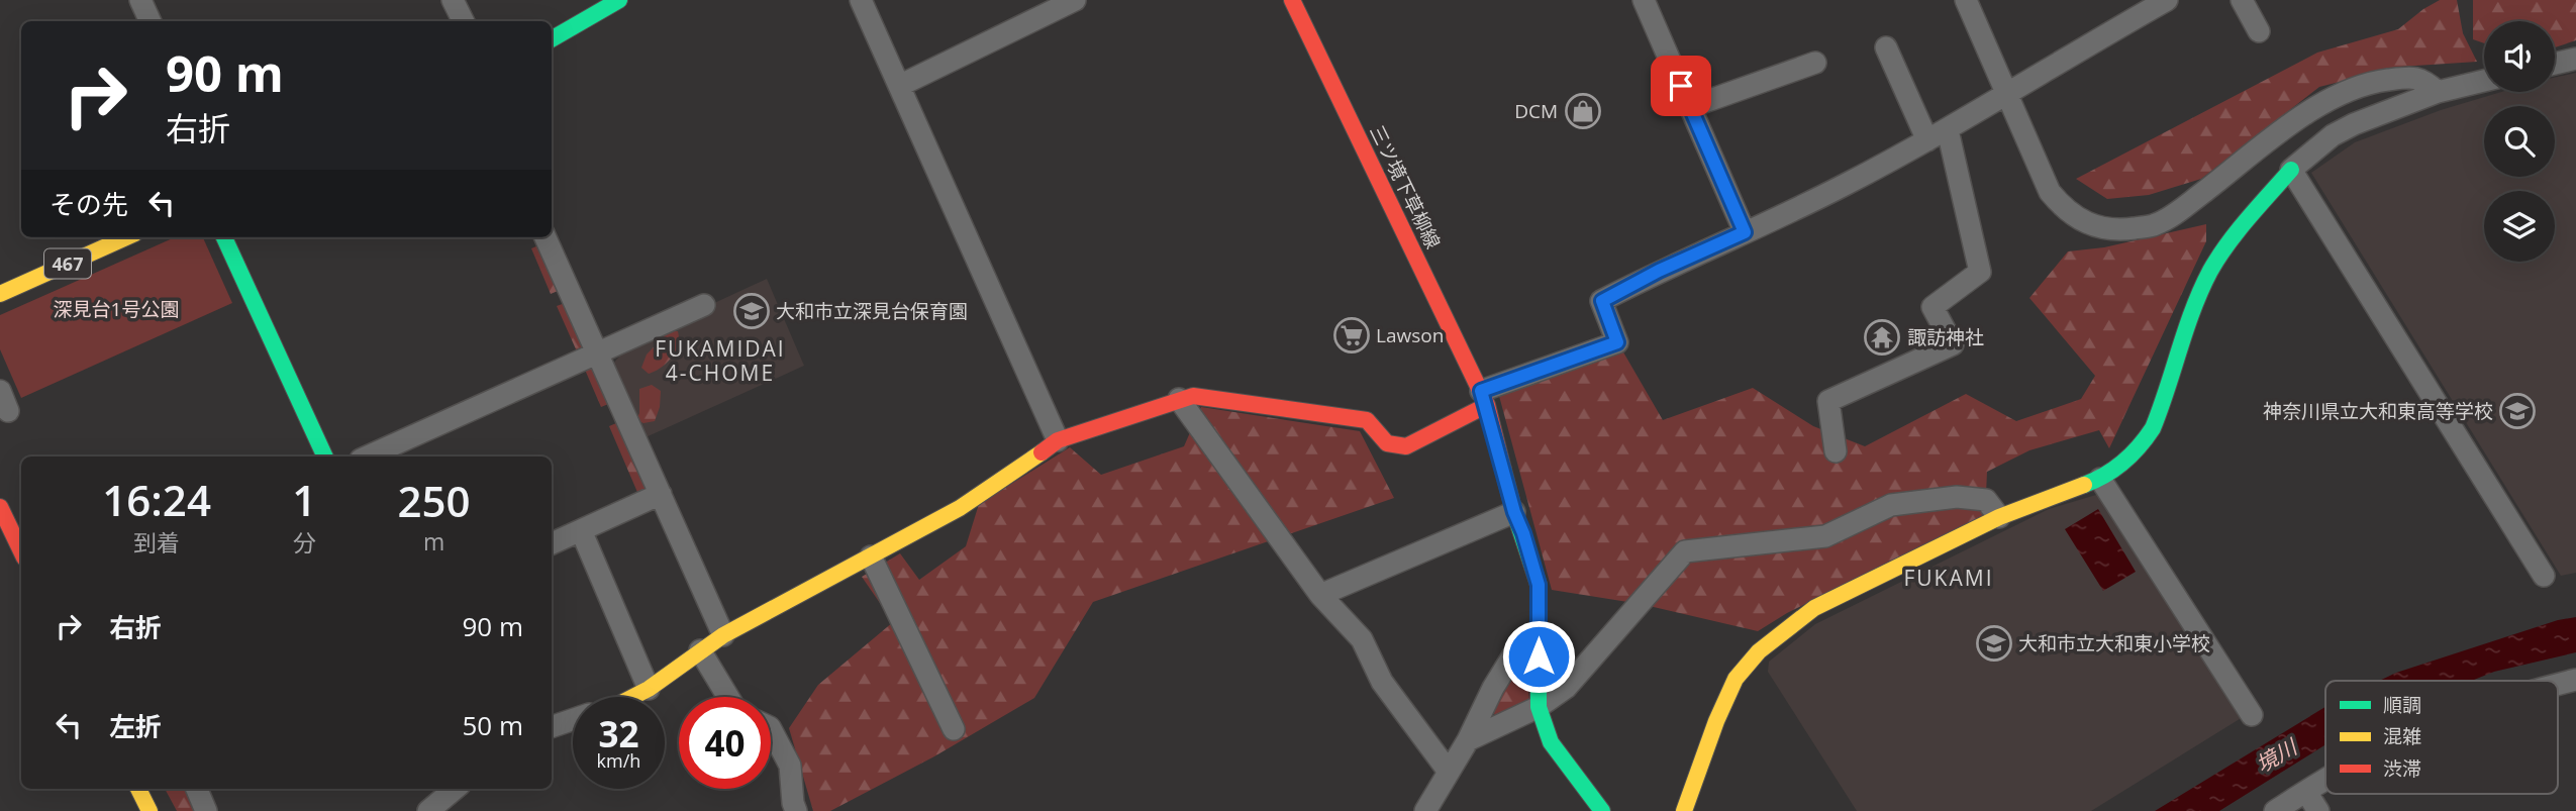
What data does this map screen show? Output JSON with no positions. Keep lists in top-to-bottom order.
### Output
{
  "streets": {
    "main road": ["三ツ境下草柳線", "467"]
  },
  "districts": ["FUKAMIDAI 4-CHOME", "FUKAMI"],
  "water": ["境川"],
  "parks": ["深見台1号公園"],
  "places": {
    "shop": ["DCM"],
    "school or university": ["大和市立深見台保育園", "神奈川県立大和東高等学校", "大和市立大和東小学校"],
    "supermarket": ["Lawson"],
    "temple": ["諏訪神社"]
  },
  "legend": ["順調", "混雑", "渋滞"],
  "page": {
    "turn": ["90 m", "右折"],
    "then": "その先",
    "eta": [
      "16:24",
      "到着",
      "1",
      "分",
      "250",
      "m"
    ],
    "list": [
      {
        "name": "右折",
        "value": "90 m"
      },
      {
        "name": "左折",
        "value": "50 m"
      }
    ],
    "speed": "32 km/h",
    "limit": "40"
  }
}
